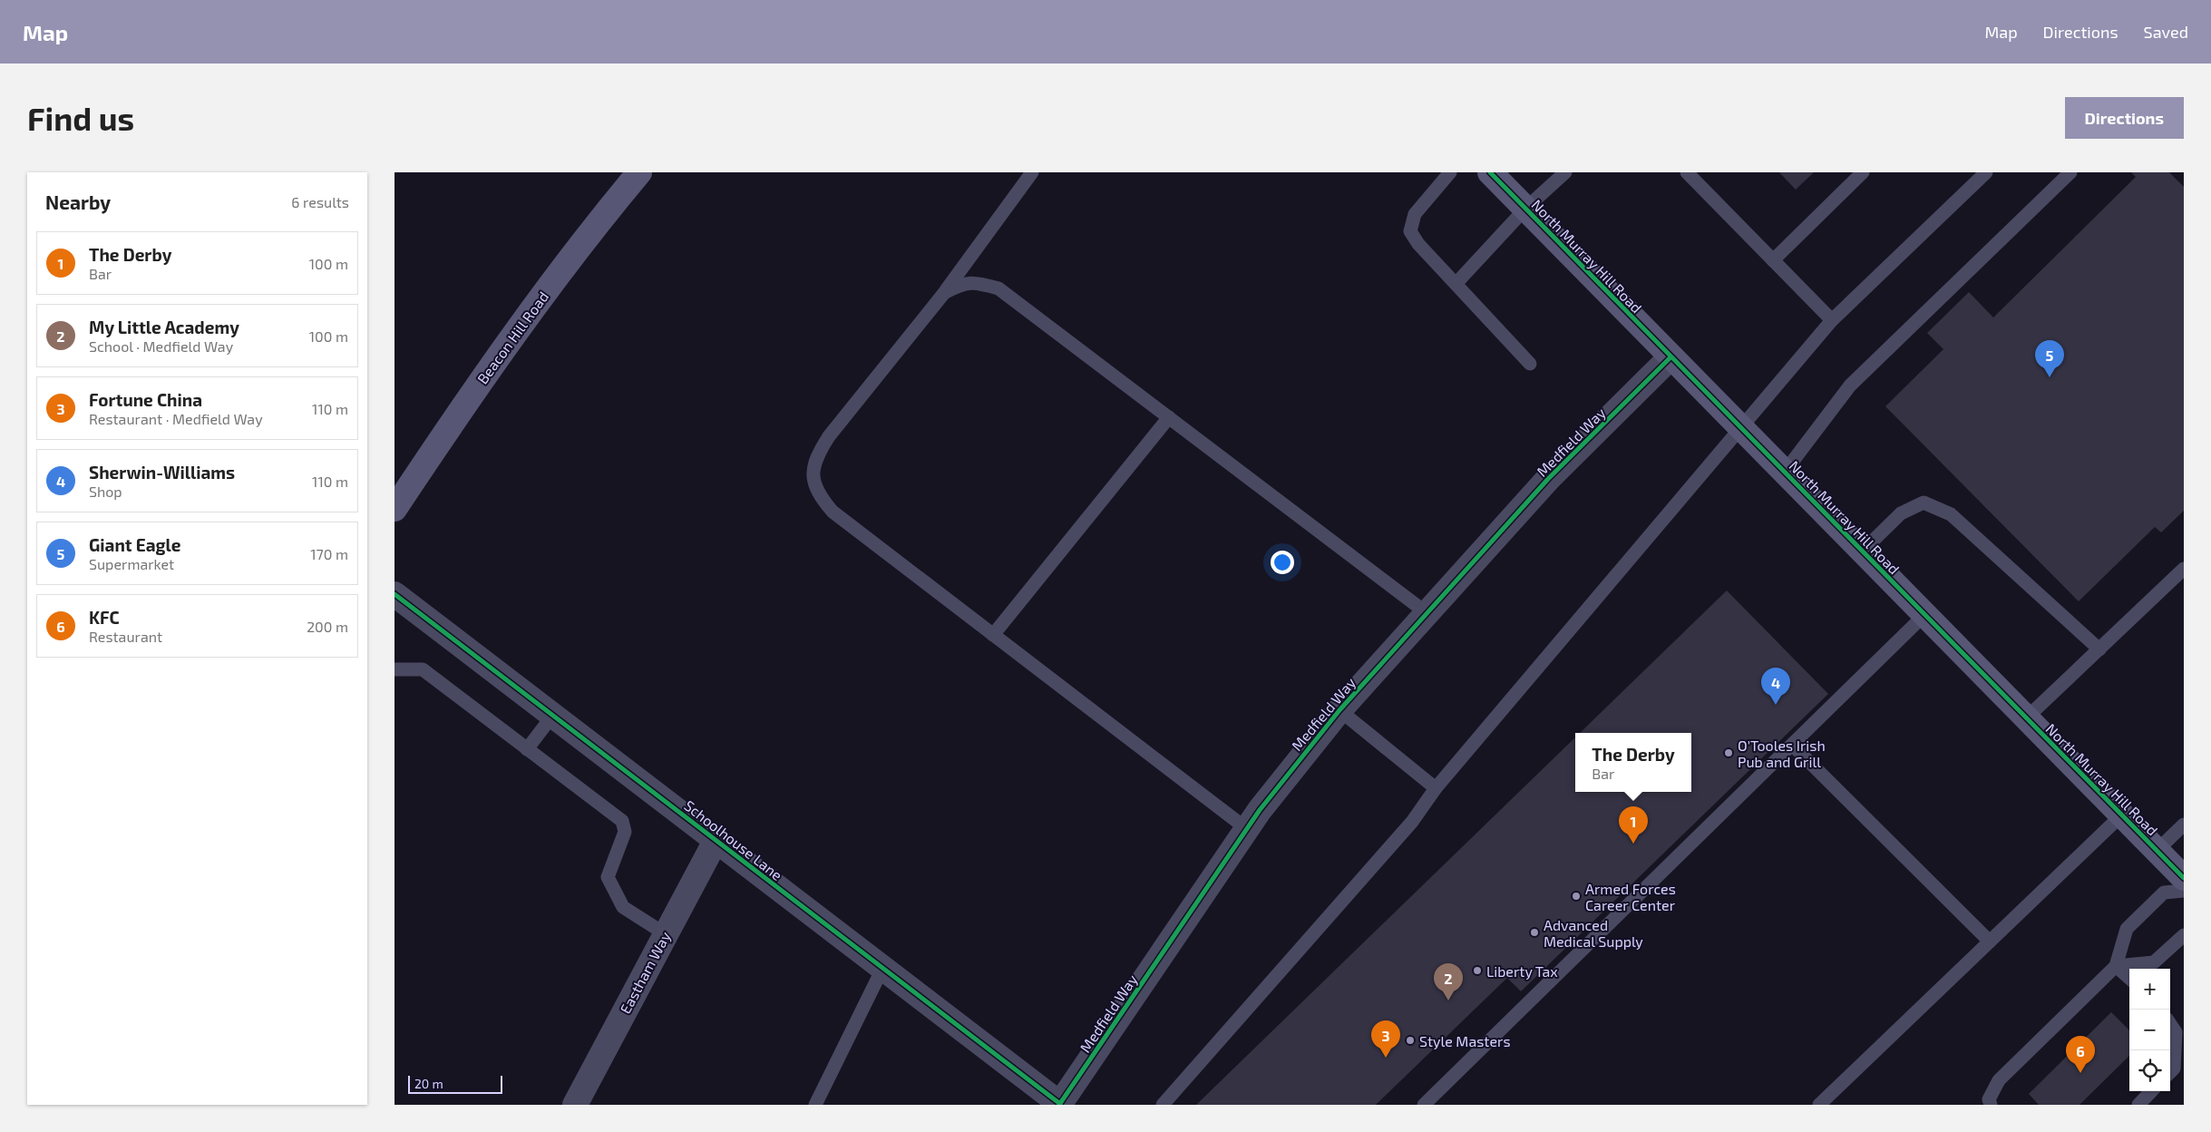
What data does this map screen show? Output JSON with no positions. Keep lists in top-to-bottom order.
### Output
{
  "streets": {
    "street": [
      "North Murray Hill Road",
      "Beacon Hill Road",
      "Medfield Way",
      "Schoolhouse Lane",
      "Eastham Way"
    ]
  },
  "crossings": [
    ["North Murray Hill Road", "Medfield Way"],
    ["Medfield Way", "Schoolhouse Lane"],
    ["Schoolhouse Lane", "Eastham Way"]
  ],
  "places": [
    "O'Tooles Irish Pub and Grill",
    "Armed Forces Career Center",
    "Advanced Medical Supply",
    "Liberty Tax",
    "Style Masters"
  ],
  "scale_bar": "20 m",
  "page": {
    "header": "Map",
    "nav": ["Map", "Directions", "Saved"],
    "buttons": "Directions",
    "title": "Find us",
    "heading": ["Nearby", "6 results"],
    "list": [
      {
        "mark": "1",
        "name": "The Derby",
        "note": "Bar",
        "value": "100 m"
      },
      {
        "mark": "2",
        "name": "My Little Academy",
        "note": "School · Medfield Way",
        "value": "100 m"
      },
      {
        "mark": "3",
        "name": "Fortune China",
        "note": "Restaurant · Medfield Way",
        "value": "110 m"
      },
      {
        "mark": "4",
        "name": "Sherwin-Williams",
        "note": "Shop",
        "value": "110 m"
      },
      {
        "mark": "5",
        "name": "Giant Eagle",
        "note": "Supermarket",
        "value": "170 m"
      },
      {
        "mark": "6",
        "name": "KFC",
        "note": "Restaurant",
        "value": "200 m"
      }
    ],
    "pins": [
      "5",
      "4",
      "1",
      "2",
      "3",
      "6"
    ],
    "popup": ["The Derby", "Bar"],
    "map_buttons": ["+", "−"],
    "scale": "20 m"
  }
}
